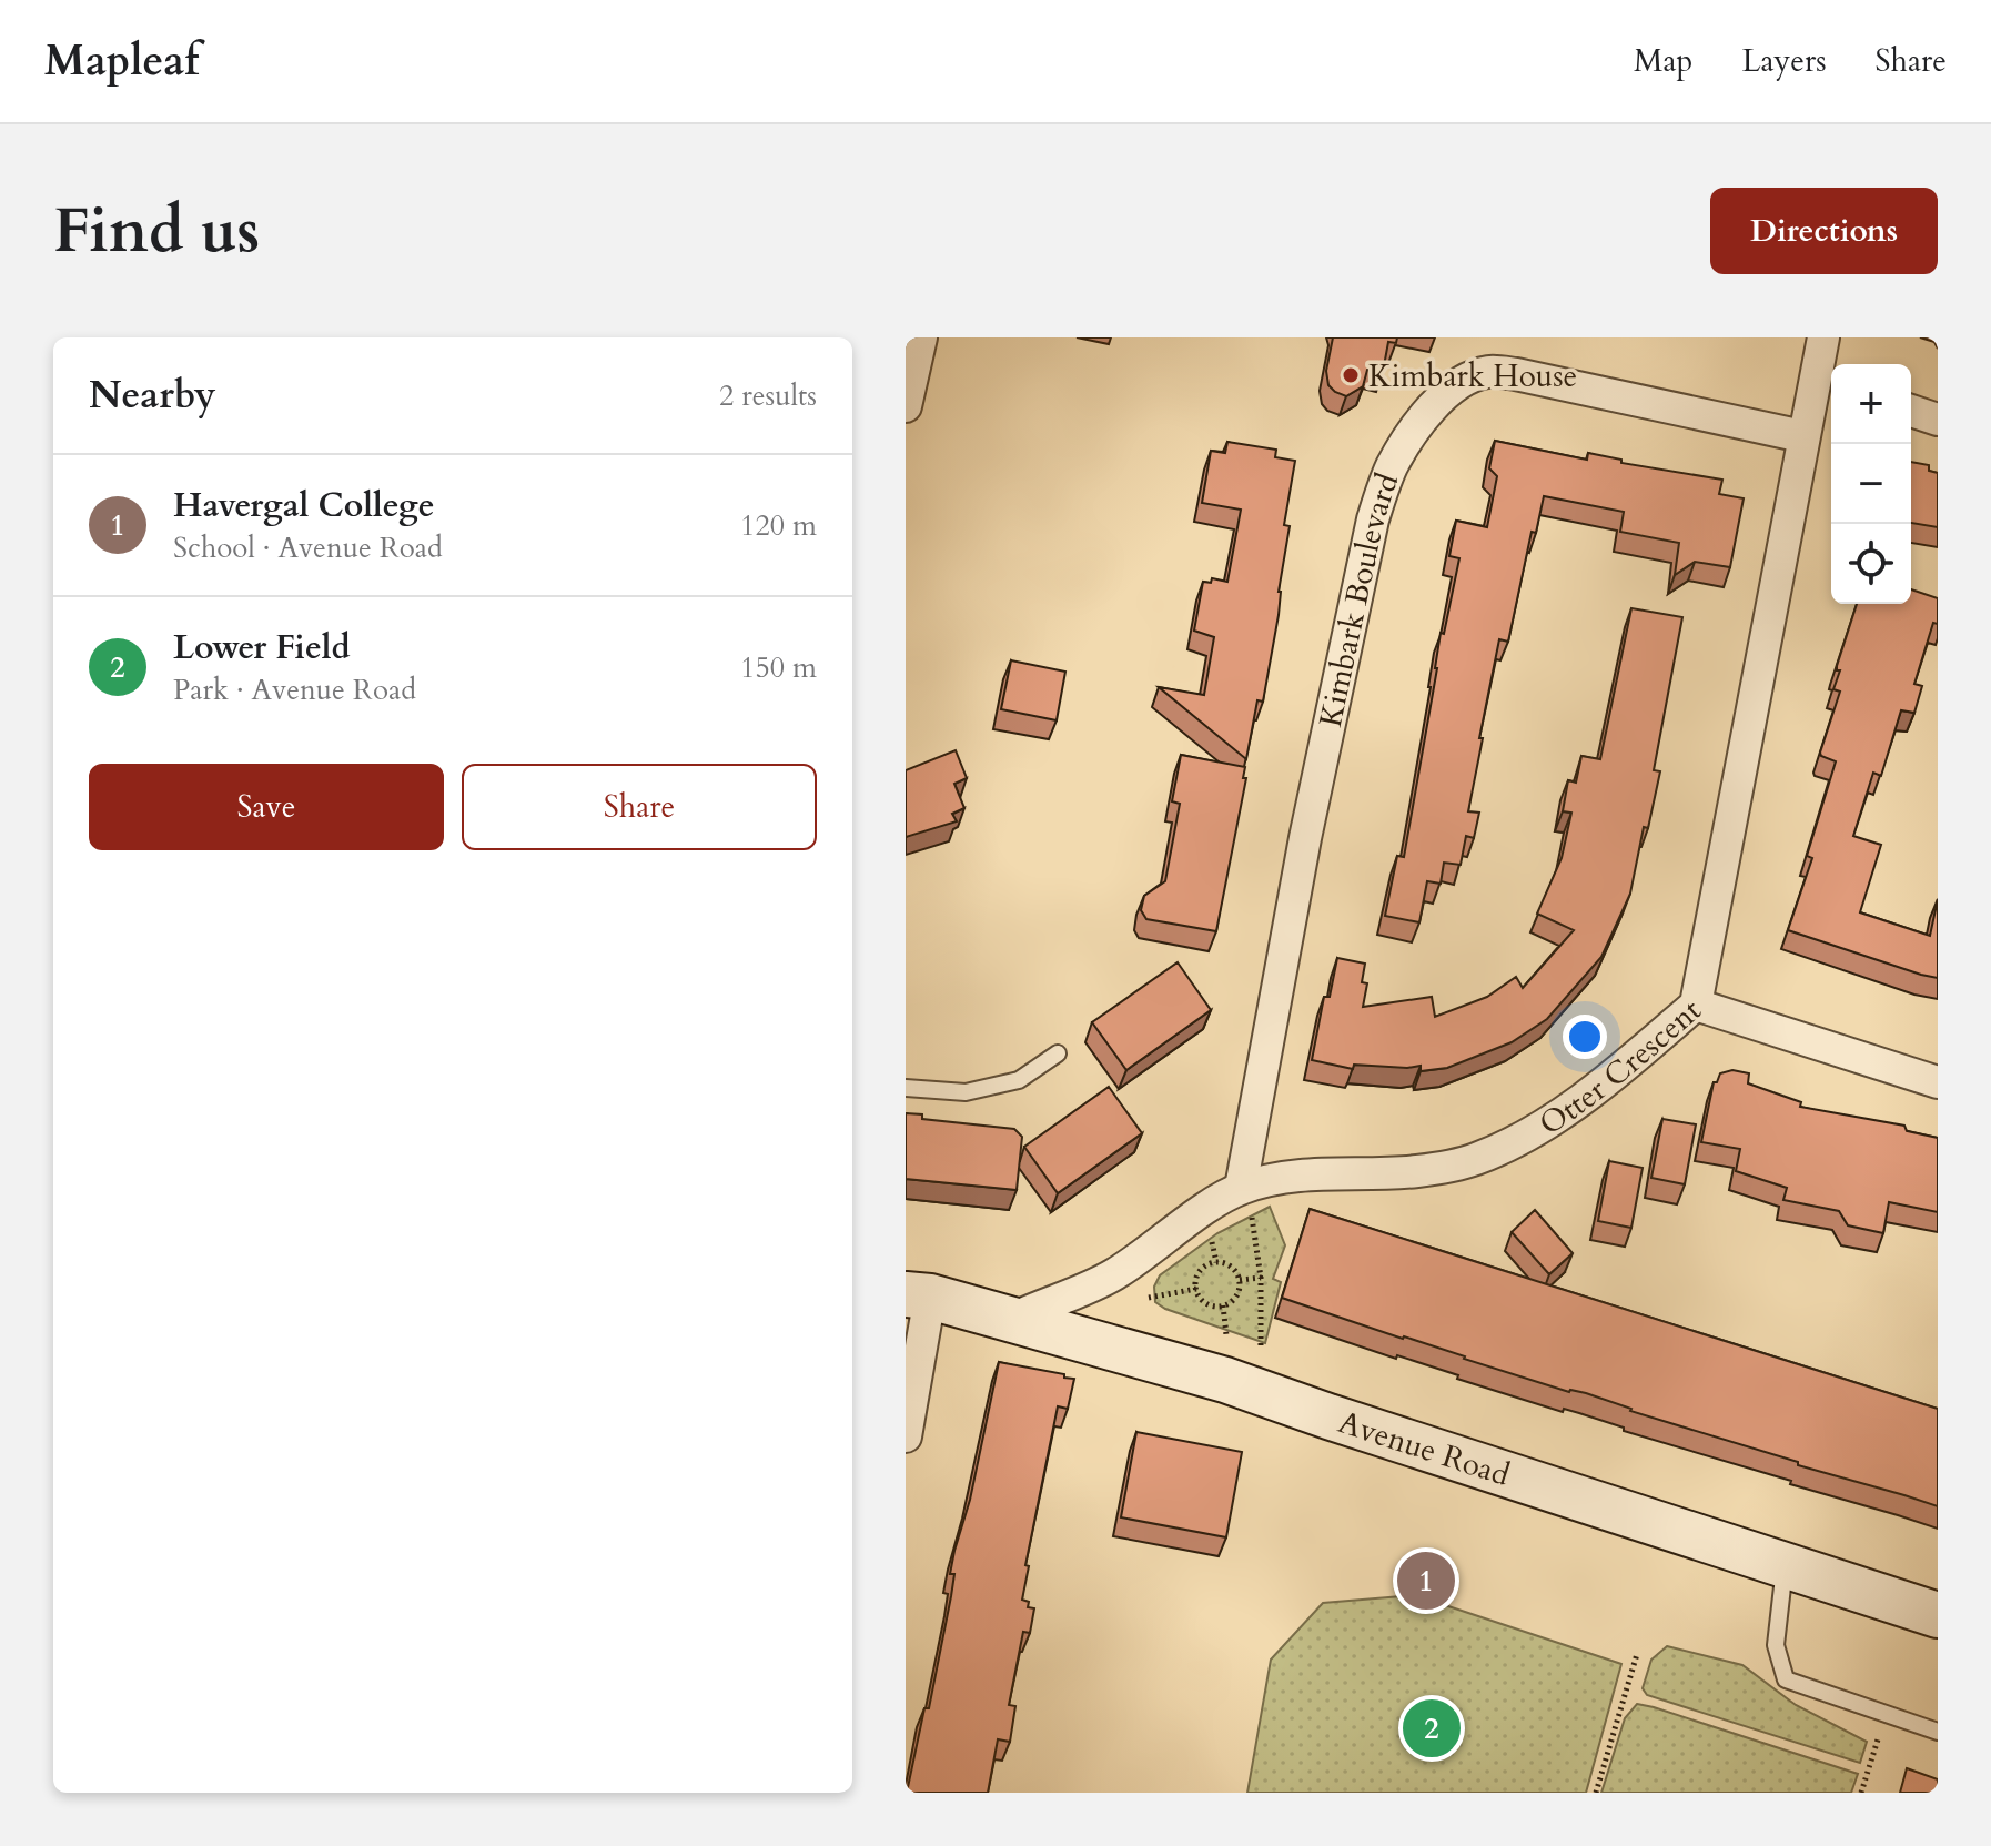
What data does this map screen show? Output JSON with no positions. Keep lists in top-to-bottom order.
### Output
{
  "streets": {
    "main road": ["Avenue Road"],
    "street": ["Kimbark Boulevard", "Otter Crescent"]
  },
  "crossings": [
    ["Kimbark Boulevard", "Otter Crescent"],
    ["Otter Crescent", "Avenue Road"]
  ],
  "places": ["Kimbark House"],
  "page": {
    "header": "Mapleaf",
    "nav": ["Map", "Layers", "Share"],
    "buttons": [
      "Directions",
      ["Save", "Share"]
    ],
    "title": "Find us",
    "heading": ["Nearby", "2 results"],
    "map_buttons": ["+", "−"],
    "list": [
      {
        "mark": "1",
        "name": "Havergal College",
        "note": "School · Avenue Road",
        "value": "120 m"
      },
      {
        "mark": "2",
        "name": "Lower Field",
        "note": "Park · Avenue Road",
        "value": "150 m"
      }
    ],
    "pins": ["1", "2"]
  }
}
